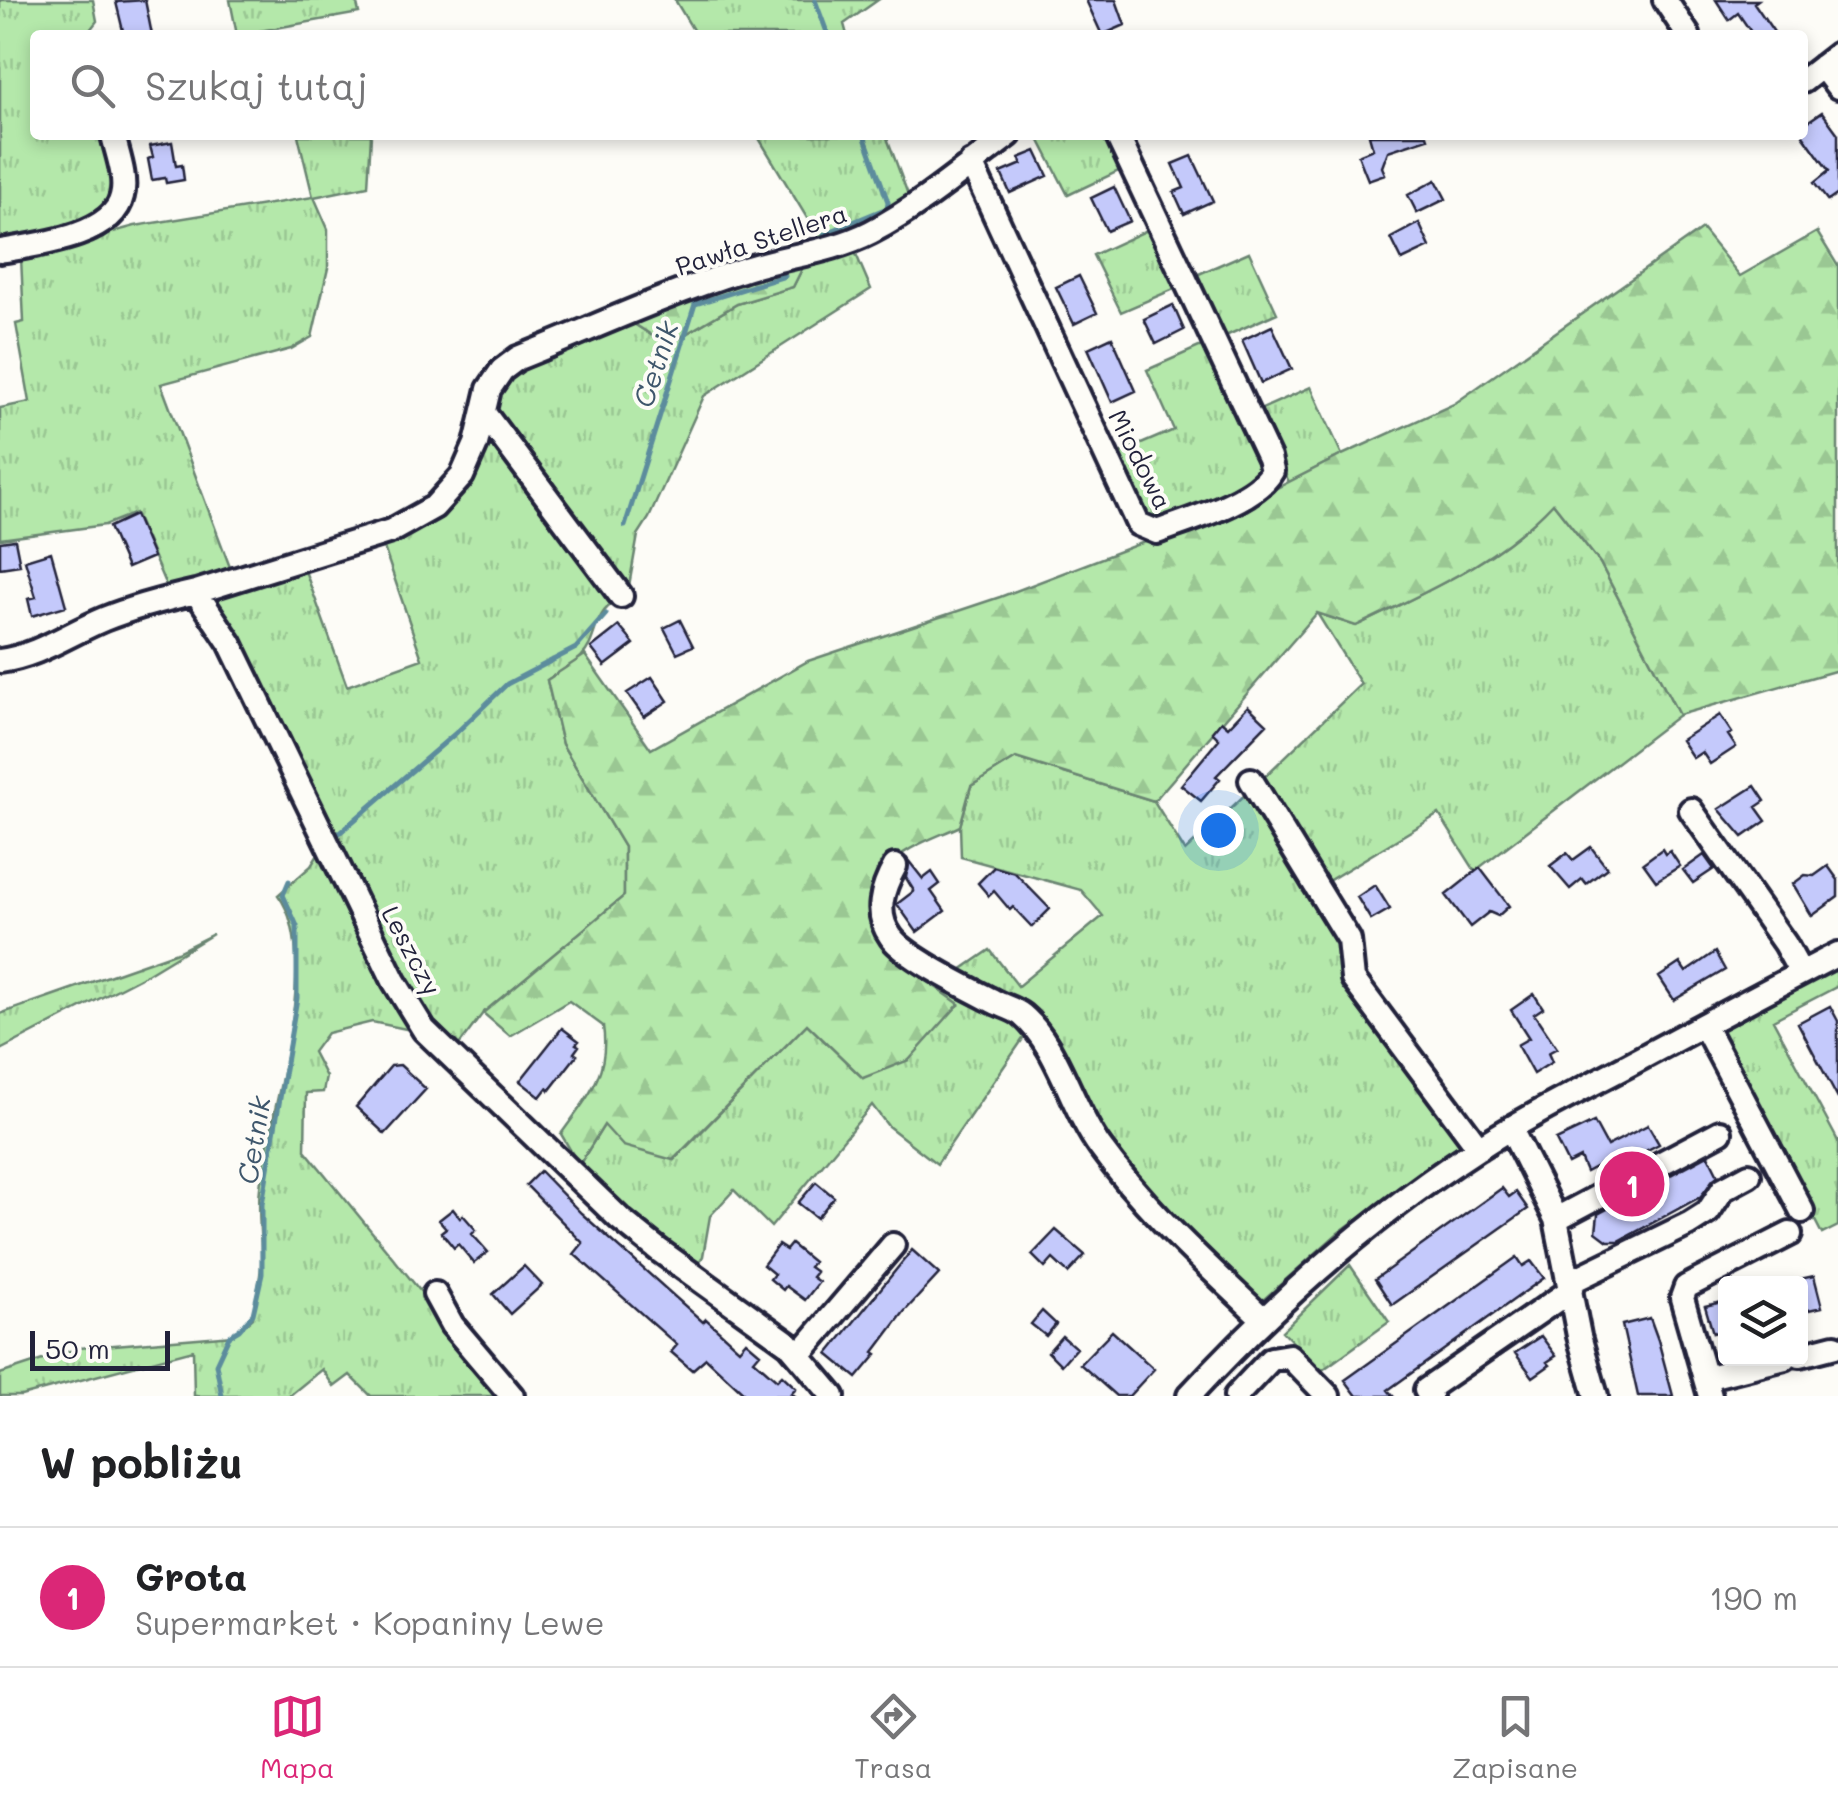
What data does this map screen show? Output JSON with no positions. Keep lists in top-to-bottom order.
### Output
{
  "streets": {
    "street": ["Pawła Stellera", "Miodowa", "Leszczy"]
  },
  "crossings": [
    ["Pawła Stellera", "Miodowa"],
    ["Pawła Stellera", "Leszczy"]
  ],
  "water": ["Cetnik"],
  "scale_bar": "50 m",
  "page": {
    "search": "Szukaj tutaj",
    "pins": "1",
    "scale": "50 m",
    "heading": "W pobliżu",
    "list": [
      {
        "mark": "1",
        "name": "Grota",
        "note": "Supermarket · Kopaniny Lewe",
        "value": "190 m"
      }
    ],
    "nav": ["Mapa", "Trasa", "Zapisane"]
  }
}
